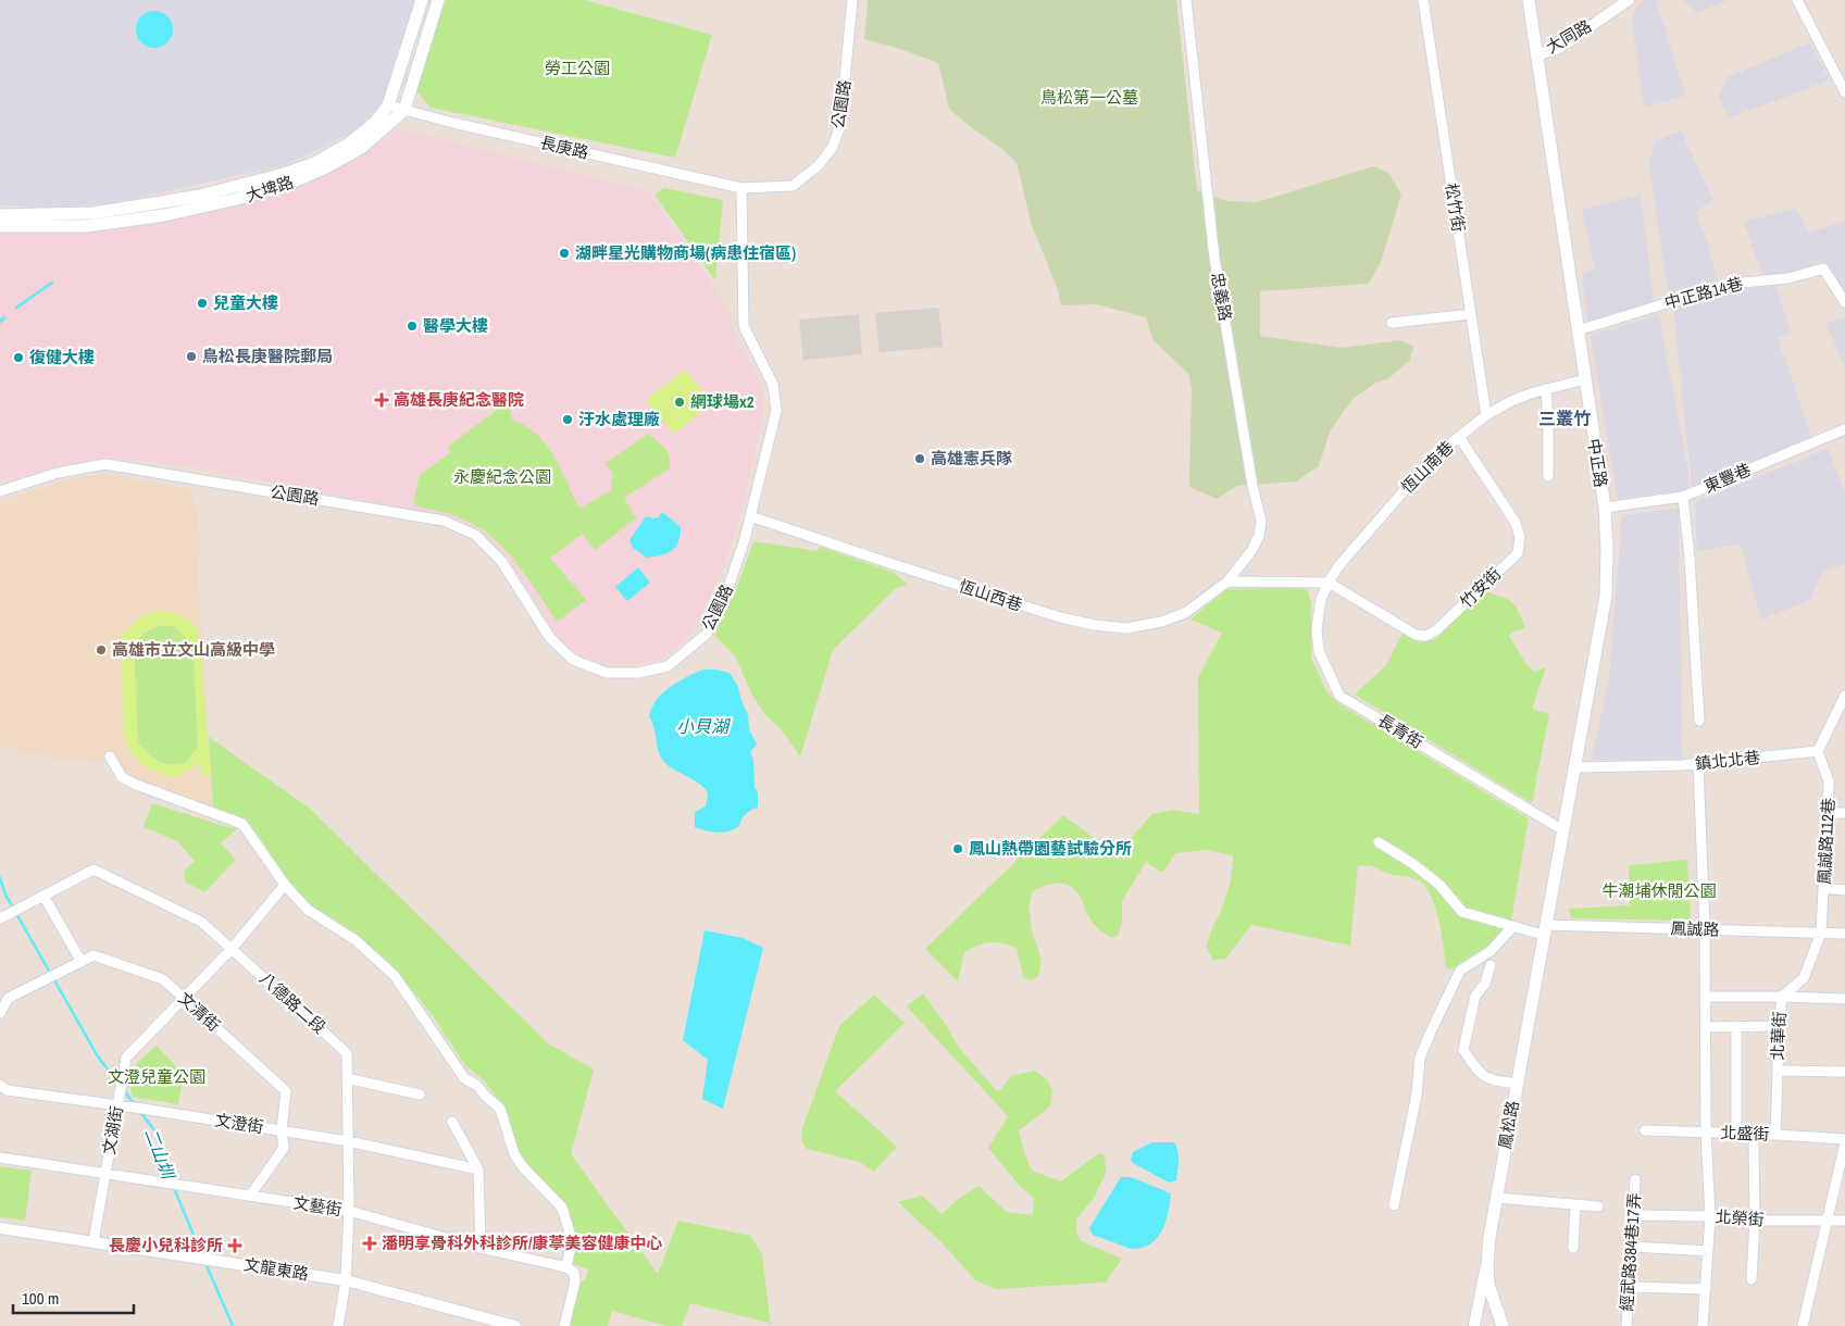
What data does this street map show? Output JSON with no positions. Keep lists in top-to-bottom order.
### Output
{
  "streets": {
    "main road": ["大埤路", "中正路", "鳳松路"],
    "street": [
      "大同路",
      "公園路",
      "長庚路",
      "松竹街",
      "中正路14巷",
      "忠義路",
      "恆山南巷",
      "東豐巷",
      "竹安街",
      "恆山西巷",
      "長青街",
      "鎮北北巷",
      "鳳誠路112巷",
      "鳳誠路",
      "八德路二段",
      "文清街",
      "北華街",
      "文澄街",
      "文湖街",
      "北盛街",
      "文藝街",
      "北榮街",
      "經武路384巷17弄",
      "文龍東路"
    ]
  },
  "crossings": [
    ["大同路", "中正路"],
    ["公園路", "長庚路"],
    ["公園路", "恆山西巷"],
    ["長庚路", "大埤路"],
    ["松竹街", "恆山南巷"],
    ["中正路14巷", "中正路"],
    ["忠義路", "恆山西巷"],
    ["中正路", "恆山南巷"],
    ["中正路", "東豐巷"],
    ["中正路", "長青街"],
    ["中正路", "鎮北北巷"],
    ["中正路", "鳳誠路"],
    ["中正路", "鳳松路"],
    ["恆山南巷", "竹安街"],
    ["恆山南巷", "長青街"],
    ["竹安街", "長青街"],
    ["鎮北北巷", "鳳誠路112巷"],
    ["鳳誠路112巷", "鳳誠路"],
    ["鳳誠路112巷", "北華街"],
    ["鳳誠路", "鳳松路"],
    ["八德路二段", "文澄街"],
    ["八德路二段", "文湖街"],
    ["八德路二段", "文藝街"],
    ["八德路二段", "文龍東路"],
    ["文清街", "文澄街"],
    ["文清街", "文湖街"],
    ["文清街", "文藝街"],
    ["文澄街", "文湖街"],
    ["文湖街", "文藝街"],
    ["文湖街", "文龍東路"],
    ["北榮街", "經武路384巷17弄"]
  ],
  "districts": ["三叢竹"],
  "water": ["小貝湖", "二山圳"],
  "parks": [
    "勞工公園",
    "鳥松第一公墓",
    "永慶紀念公園",
    "牛潮埔休閒公園",
    "文澄兒童公園"
  ],
  "places": {
    "other": [
      "湖畔星光購物商場(病患住宿區)",
      "兒童大樓",
      "醫學大樓",
      "鳥松長庚醫院郵局",
      "復健大樓",
      "網球場x2",
      "汙水處理廠",
      "高雄憲兵隊",
      "高雄市立文山高級中學",
      "鳳山熱帶園藝試驗分所"
    ],
    "health": ["高雄長庚紀念醫院", "潘明享骨科外科診所/康葶美容健康中心", "長慶小兒科診所"]
  },
  "scale_bar": "100 m"
}
